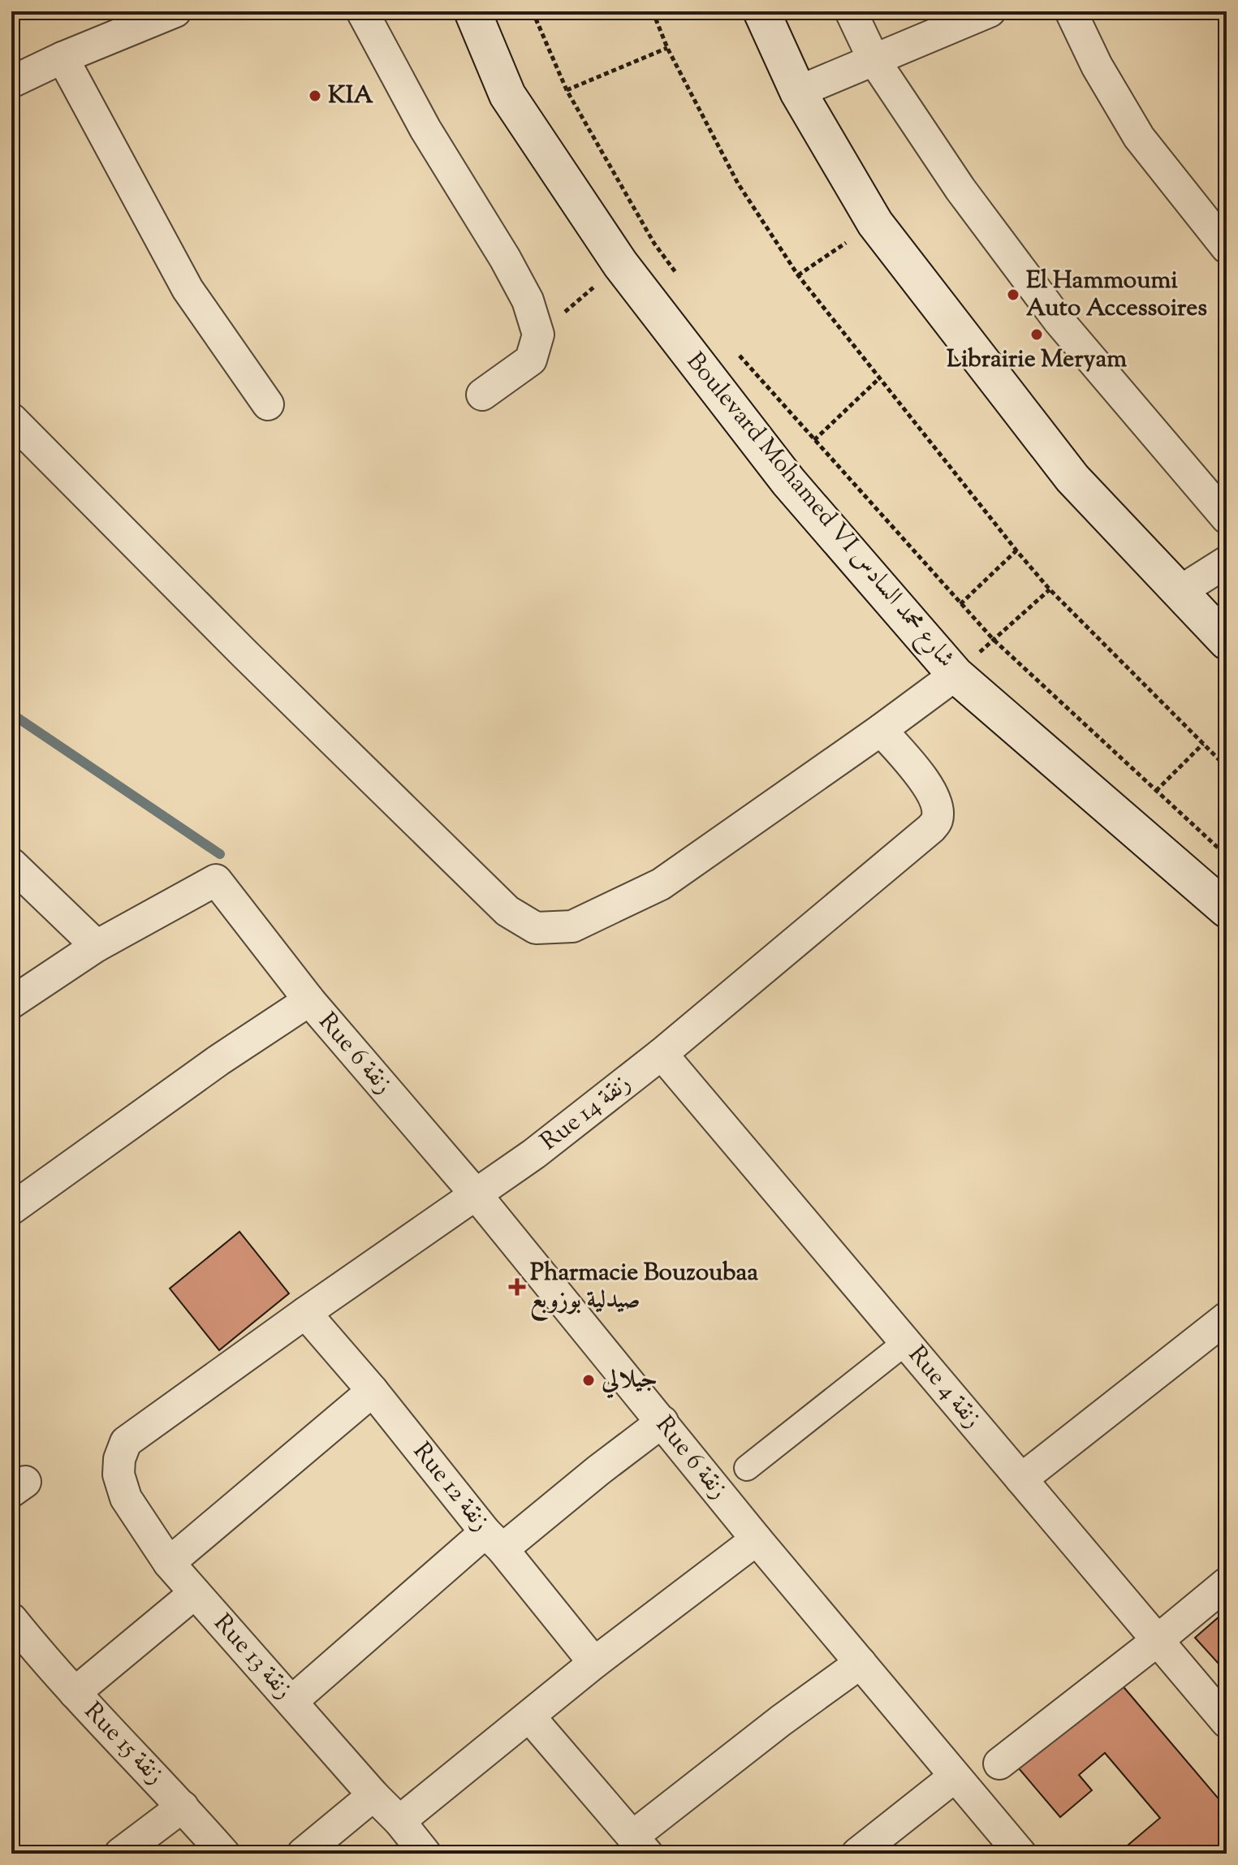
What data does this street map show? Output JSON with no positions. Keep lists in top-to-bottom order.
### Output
{
  "streets": {
    "main road": ["Boulevard Mohamed VI شارع محمد السادس"],
    "street": [
      "Rue 6 زنقة",
      "Rue 14 زنقة",
      "Rue 4 زنقة",
      "Rue 12 زنقة",
      "Rue 13 زنقة",
      "Rue 15 زنقة"
    ]
  },
  "crossings": [
    ["Rue 6 زنقة", "Rue 14 زنقة"],
    ["Rue 14 زنقة", "Rue 4 زنقة"],
    ["Rue 14 زنقة", "Rue 12 زنقة"],
    ["Rue 14 زنقة", "Rue 13 زنقة"],
    ["Rue 13 زنقة", "Rue 15 زنقة"]
  ],
  "places": {
    "other": [
      "KIA",
      "El Hammoumi Auto Accessoires",
      "Librairie Meryam",
      "جيلالي"
    ],
    "health": ["Pharmacie Bouzoubaa صيدلية بوزوبع"]
  }
}
